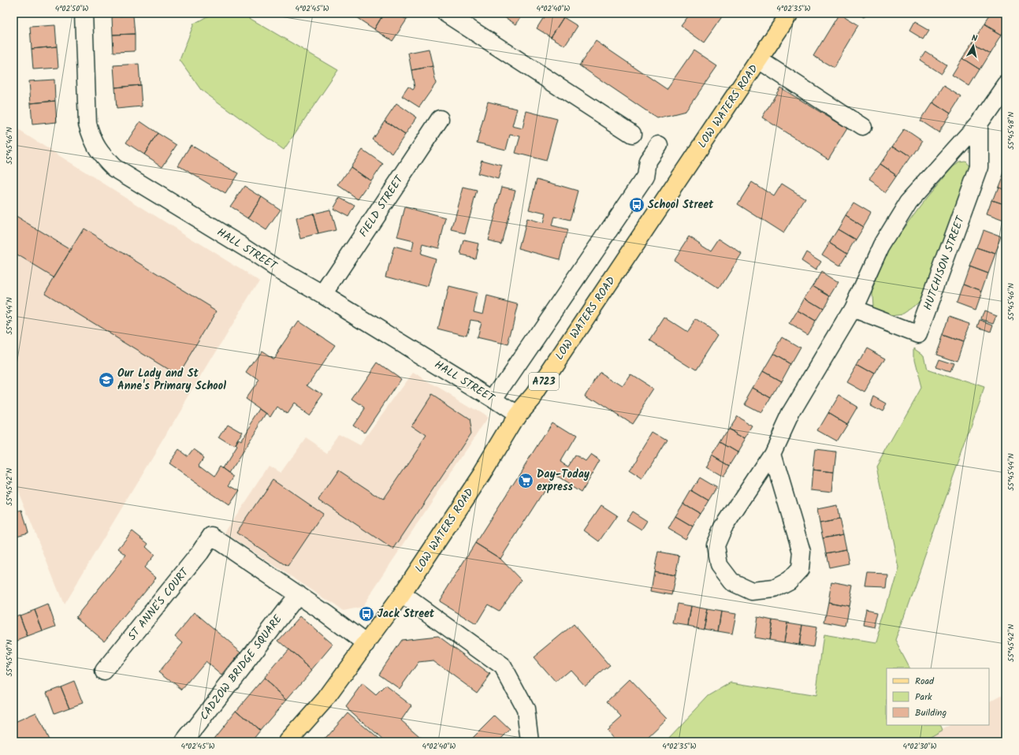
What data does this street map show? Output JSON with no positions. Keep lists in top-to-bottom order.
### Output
{
  "streets": {
    "main road": ["LOW WATERS ROAD", "A723"],
    "street": [
      "FIELD STREET",
      "HALL STREET",
      "HUTCHISON STREET",
      "ST ANNE'S COURT",
      "CADZOW BRIDGE SQUARE"
    ]
  },
  "crossings": [
    ["LOW WATERS ROAD", "HALL STREET"],
    ["FIELD STREET", "HALL STREET"],
    ["ST ANNE'S COURT", "CADZOW BRIDGE SQUARE"]
  ],
  "places": {
    "bus stop": ["School Street", "Jack Street"],
    "school or university": ["Our Lady and St Anne's Primary School"],
    "supermarket": ["Day-Today express"]
  },
  "legend": ["Road", "Park", "Building"],
  "north": "top",
  "coordinates": [
    "4°02'50\"W",
    "4°02'45\"W",
    "4°02'40\"W",
    "4°02'35\"W",
    "55°45'48\"N",
    "55°45'46\"N",
    "55°45'44\"N",
    "55°45'42\"N",
    "55°45'40\"N",
    "4°02'30\"W"
  ]
}
